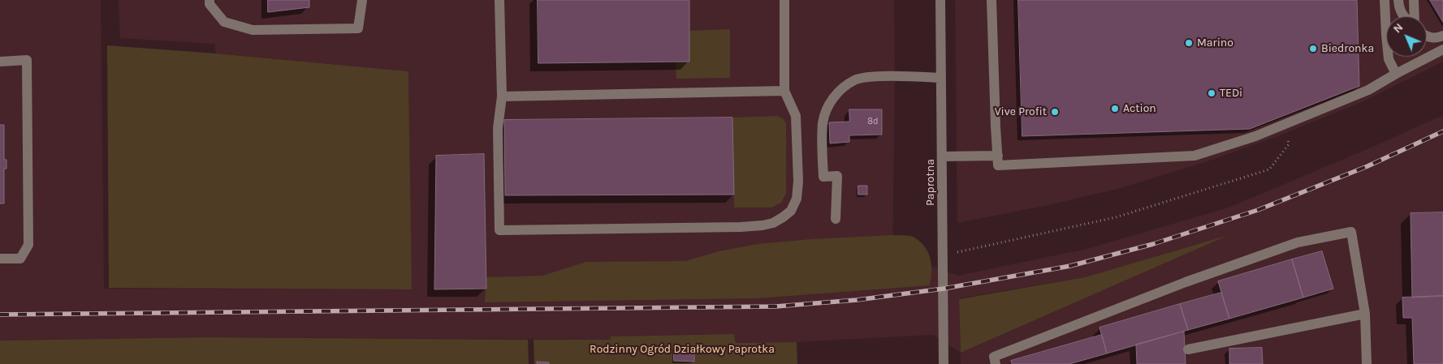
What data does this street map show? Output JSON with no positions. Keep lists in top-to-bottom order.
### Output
{
  "streets": {
    "street": ["Paprotna"]
  },
  "parks": ["Rodzinny Ogród Działkowy Paprotka"],
  "places": [
    "Marino",
    "Biedronka",
    "TEDi",
    "Action",
    "Vive Profit"
  ],
  "house_numbers": ["8d"],
  "north": "top left"
}
